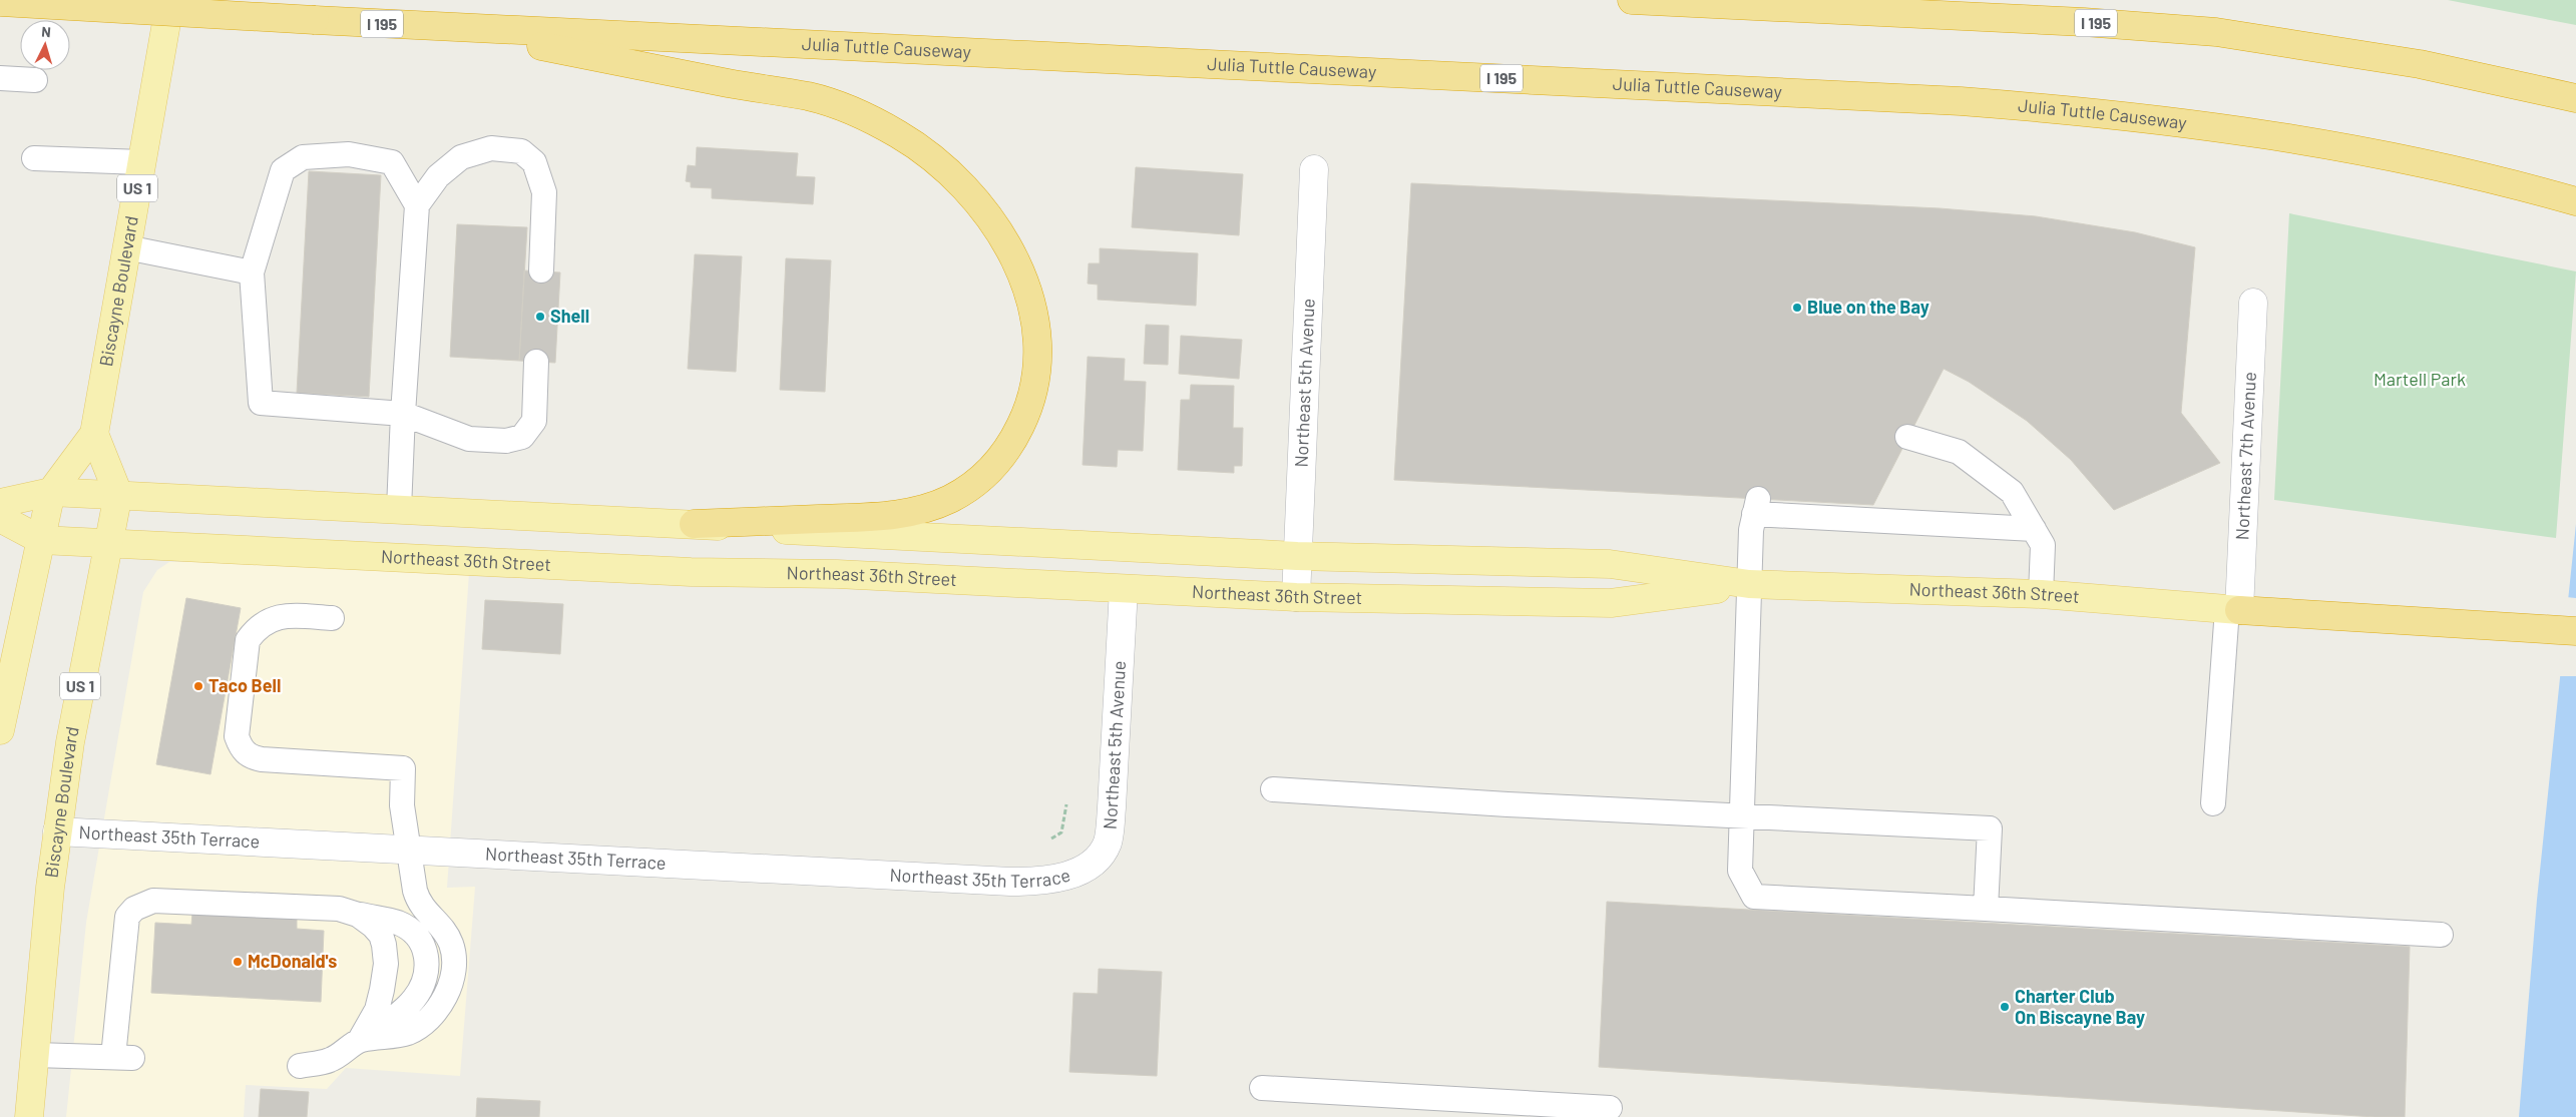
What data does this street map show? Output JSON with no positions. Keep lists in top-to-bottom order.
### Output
{
  "streets": {
    "highway": ["I 195", "Julia Tuttle Causeway"],
    "main road": ["US 1", "Biscayne Boulevard", "Northeast 36th Street"],
    "street": ["Northeast 5th Avenue", "Northeast 7th Avenue", "Northeast 35th Terrace"]
  },
  "crossings": [
    ["Biscayne Boulevard", "Northeast 36th Street"],
    ["Biscayne Boulevard", "Northeast 35th Terrace"],
    ["Northeast 5th Avenue", "Northeast 36th Street"],
    ["Northeast 5th Avenue", "Northeast 35th Terrace"],
    ["Northeast 7th Avenue", "Northeast 36th Street"]
  ],
  "parks": ["Martell Park"],
  "places": [
    "Blue on the Bay",
    "Shell",
    "Taco Bell",
    "McDonald's",
    "Charter Club On Biscayne Bay"
  ],
  "north": "top"
}
